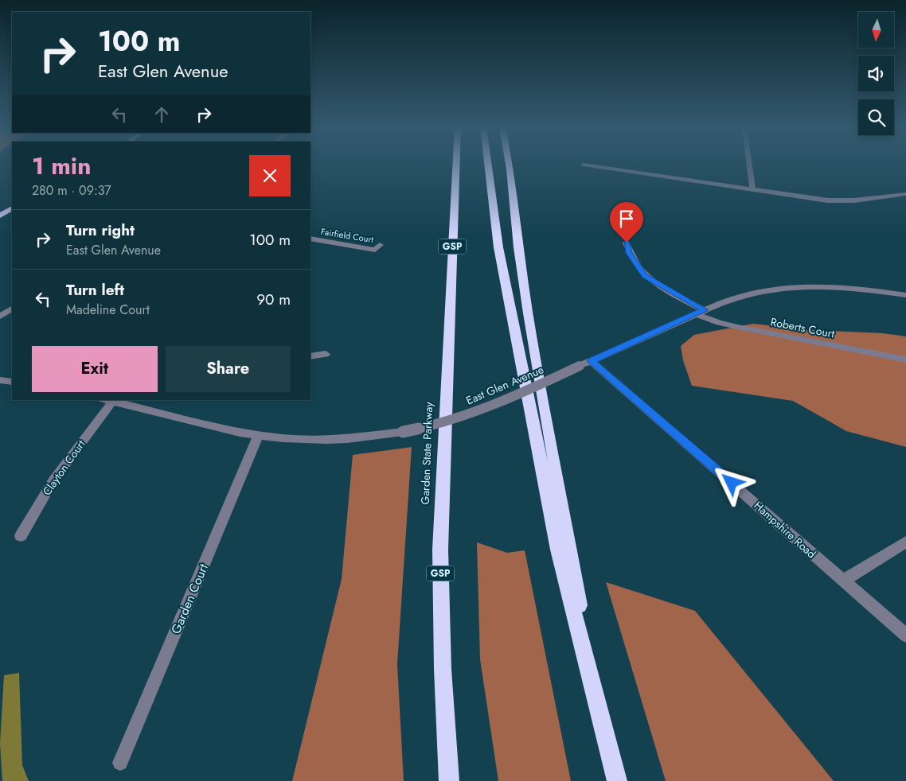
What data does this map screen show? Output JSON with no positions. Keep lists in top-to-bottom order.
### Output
{
  "streets": {
    "highway": ["GSP", "Garden State Parkway"],
    "street": [
      "Fairfield Court",
      "Roberts Court",
      "East Glen Avenue",
      "Clayton Court",
      "Hampshire Road",
      "Garden Court"
    ]
  },
  "crossings": [
    ["Roberts Court", "East Glen Avenue"],
    ["East Glen Avenue", "Clayton Court"],
    ["East Glen Avenue", "Hampshire Road"],
    ["East Glen Avenue", "Garden Court"]
  ],
  "north": "bottom",
  "page": {
    "turn": ["100 m", "East Glen Avenue"],
    "heading": ["1 min", "280 m · 09:37"],
    "list": [
      {
        "name": "Turn right",
        "note": "East Glen Avenue",
        "value": "100 m"
      },
      {
        "name": "Turn left",
        "note": "Madeline Court",
        "value": "90 m"
      }
    ],
    "buttons": ["Exit", "Share"]
  }
}
